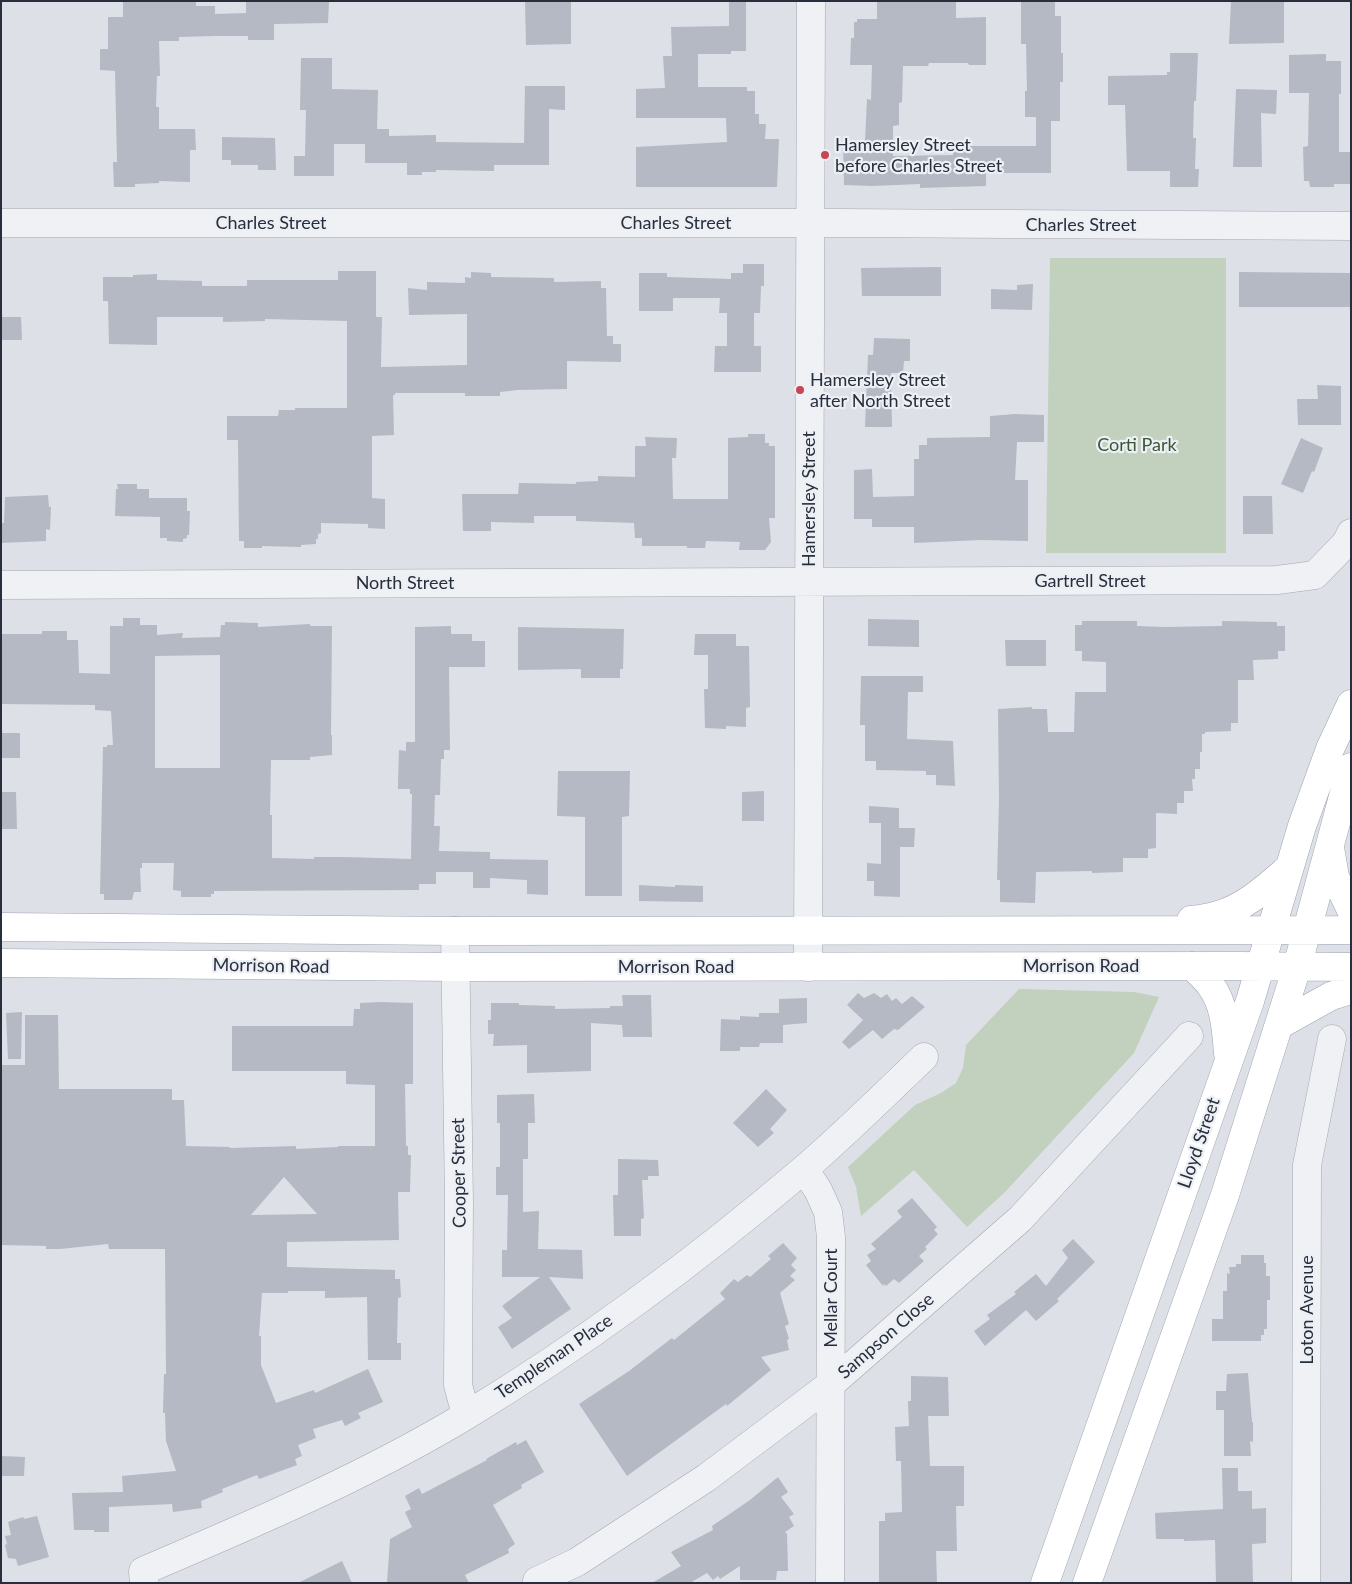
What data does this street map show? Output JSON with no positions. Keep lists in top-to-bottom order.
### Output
{
  "streets": {
    "main road": ["Morrison Road", "Lloyd Street"],
    "street": [
      "Charles Street",
      "Hamersley Street",
      "Gartrell Street",
      "North Street",
      "Cooper Street",
      "Mellar Court",
      "Loton Avenue",
      "Sampson Close",
      "Templeman Place"
    ]
  },
  "crossings": [
    ["Charles Street", "Hamersley Street"],
    ["Hamersley Street", "Gartrell Street"],
    ["Hamersley Street", "North Street"],
    ["Hamersley Street", "Morrison Road"],
    ["Gartrell Street", "North Street"],
    ["Morrison Road", "Lloyd Street"],
    ["Morrison Road", "Cooper Street"],
    ["Cooper Street", "Templeman Place"],
    ["Mellar Court", "Sampson Close"],
    ["Mellar Court", "Templeman Place"]
  ],
  "parks": ["Corti Park"],
  "places": ["Hamersley Street before Charles Street", "Hamersley Street after North Street"]
}
